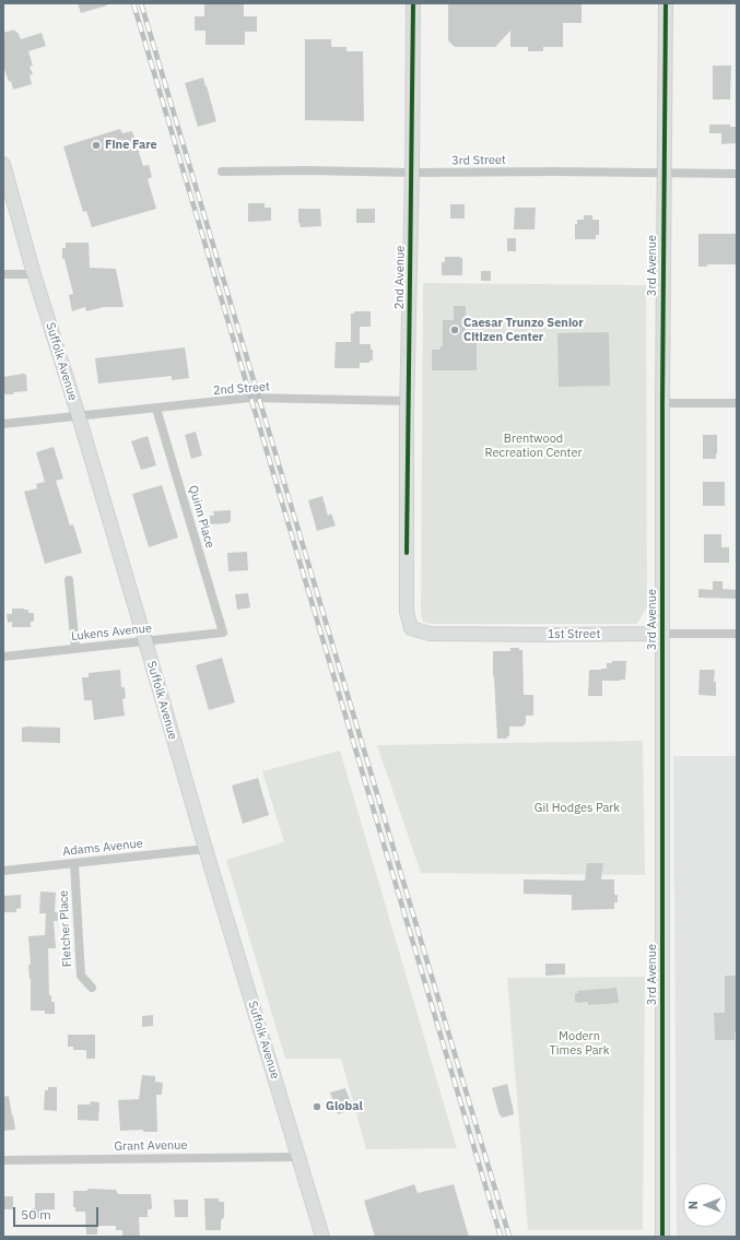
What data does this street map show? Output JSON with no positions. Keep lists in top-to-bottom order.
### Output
{
  "streets": {
    "street": [
      "3rd Street",
      "3rd Avenue",
      "2nd Avenue",
      "Suffolk Avenue",
      "2nd Street",
      "Quinn Place",
      "Lukens Avenue",
      "1st Street",
      "Adams Avenue",
      "Fletcher Place",
      "Grant Avenue"
    ]
  },
  "crossings": [
    ["3rd Street", "3rd Avenue"],
    ["3rd Street", "2nd Avenue"],
    ["3rd Avenue", "1st Street"],
    ["2nd Avenue", "2nd Street"],
    ["2nd Avenue", "1st Street"],
    ["Suffolk Avenue", "2nd Street"],
    ["Suffolk Avenue", "Lukens Avenue"],
    ["Suffolk Avenue", "Adams Avenue"],
    ["Suffolk Avenue", "Grant Avenue"],
    ["2nd Street", "Quinn Place"],
    ["Quinn Place", "Lukens Avenue"],
    ["Adams Avenue", "Fletcher Place"]
  ],
  "parks": ["Brentwood Recreation Center", "Gil Hodges Park", "Modern Times Park"],
  "places": ["Fine Fare", "Caesar Trunzo Senior Citizen Center", "Global"],
  "scale_bar": "50 m",
  "north": "left"
}
